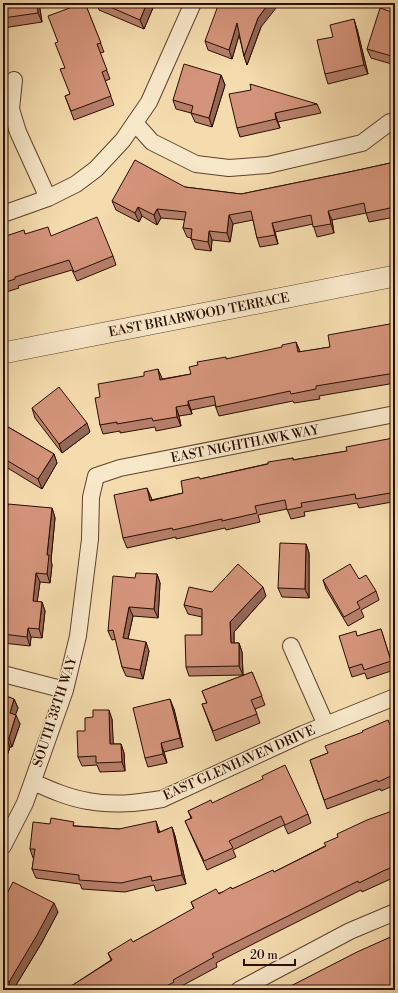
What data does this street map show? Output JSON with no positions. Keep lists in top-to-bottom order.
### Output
{
  "streets": {
    "street": [
      "EAST BRIARWOOD TERRACE",
      "EAST NIGHTHAWK WAY",
      "SOUTH 38TH WAY",
      "EAST GLENHAVEN DRIVE"
    ]
  },
  "crossings": [
    ["EAST NIGHTHAWK WAY", "SOUTH 38TH WAY"],
    ["SOUTH 38TH WAY", "EAST GLENHAVEN DRIVE"]
  ],
  "scale_bar": "20 m"
}
